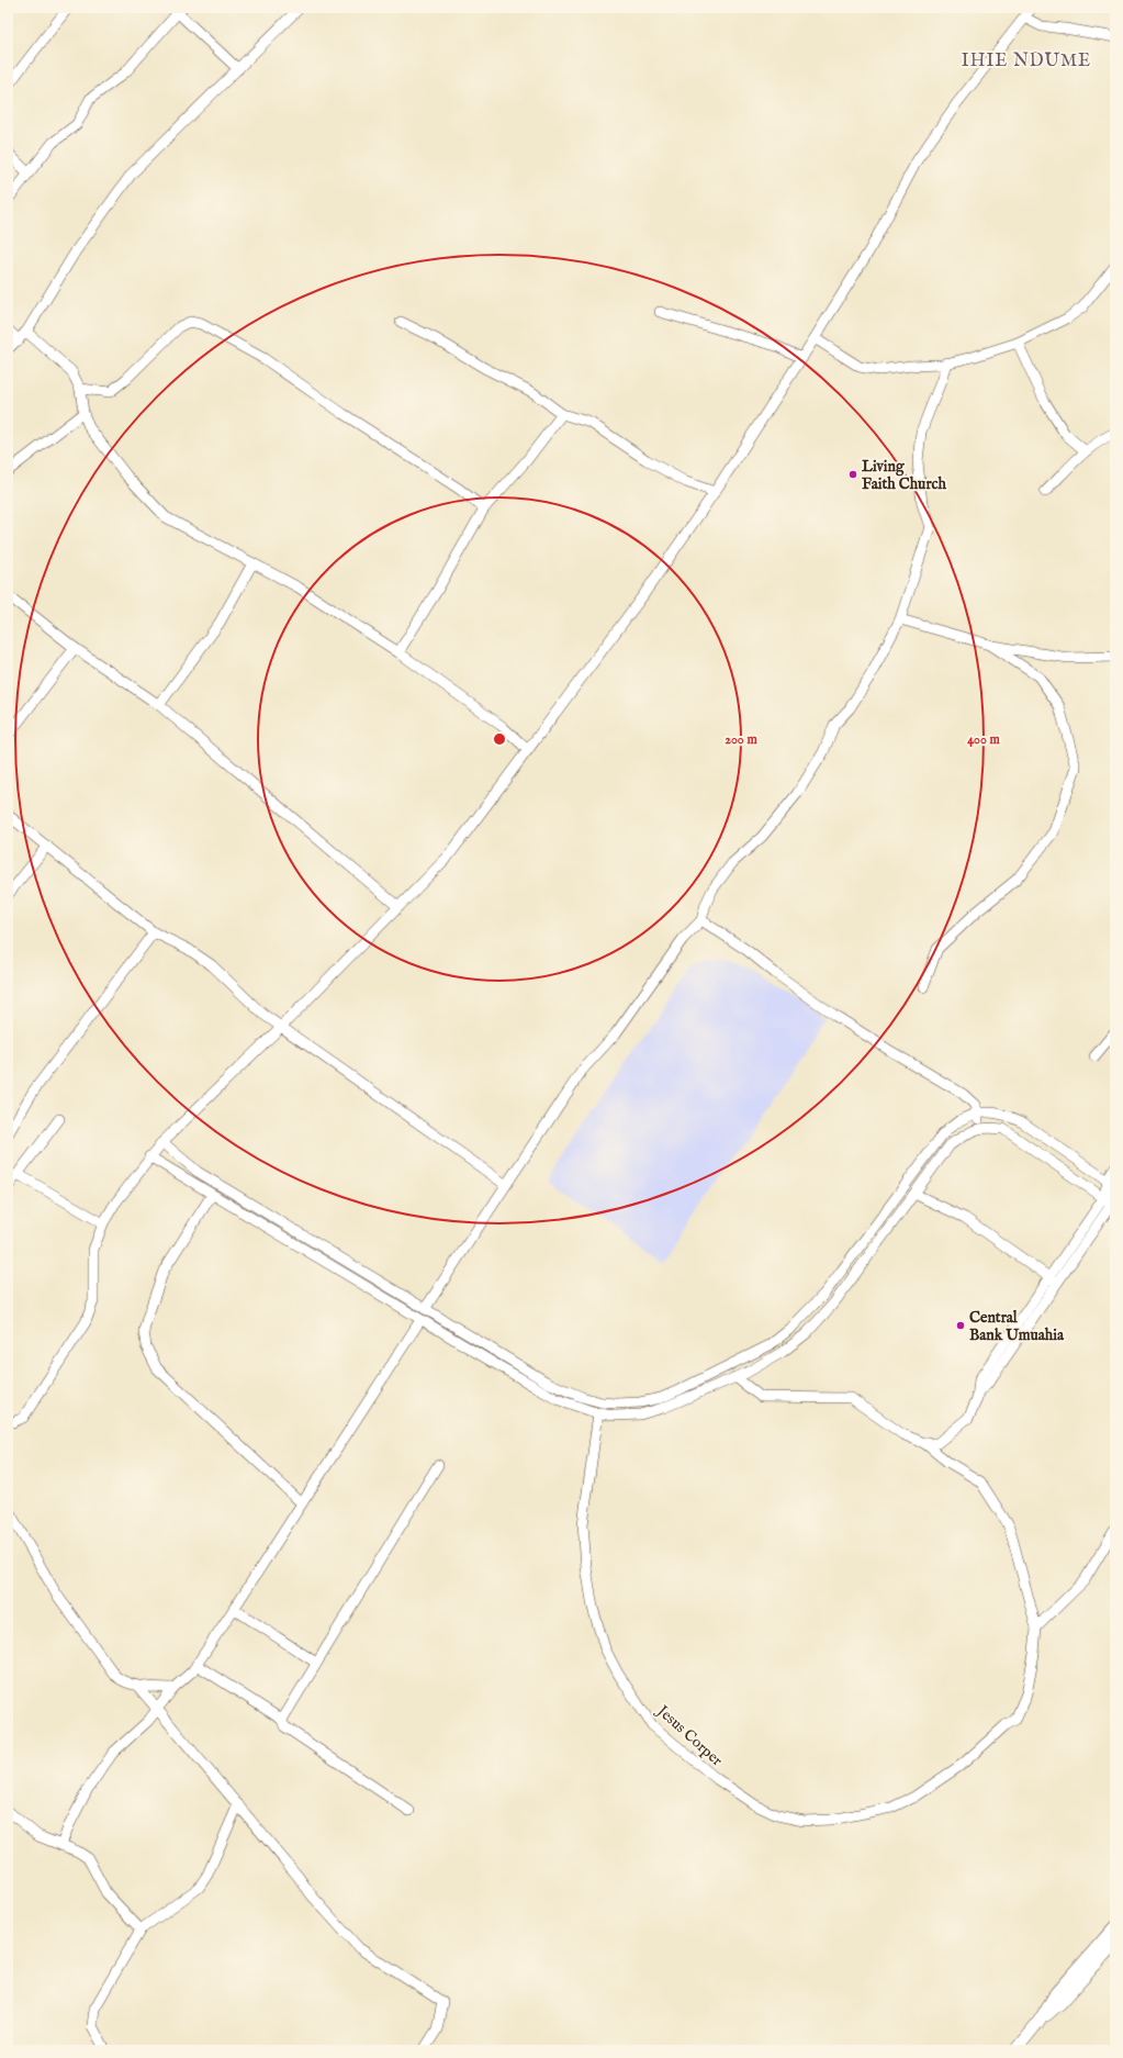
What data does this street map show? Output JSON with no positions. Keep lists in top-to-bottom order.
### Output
{
  "streets": {
    "street": ["Jesus Corper"]
  },
  "districts": ["IHIE NDUME"],
  "places": ["Living Faith Church", "Central Bank Umuahia"],
  "rings": ["200 m", "400 m"]
}
